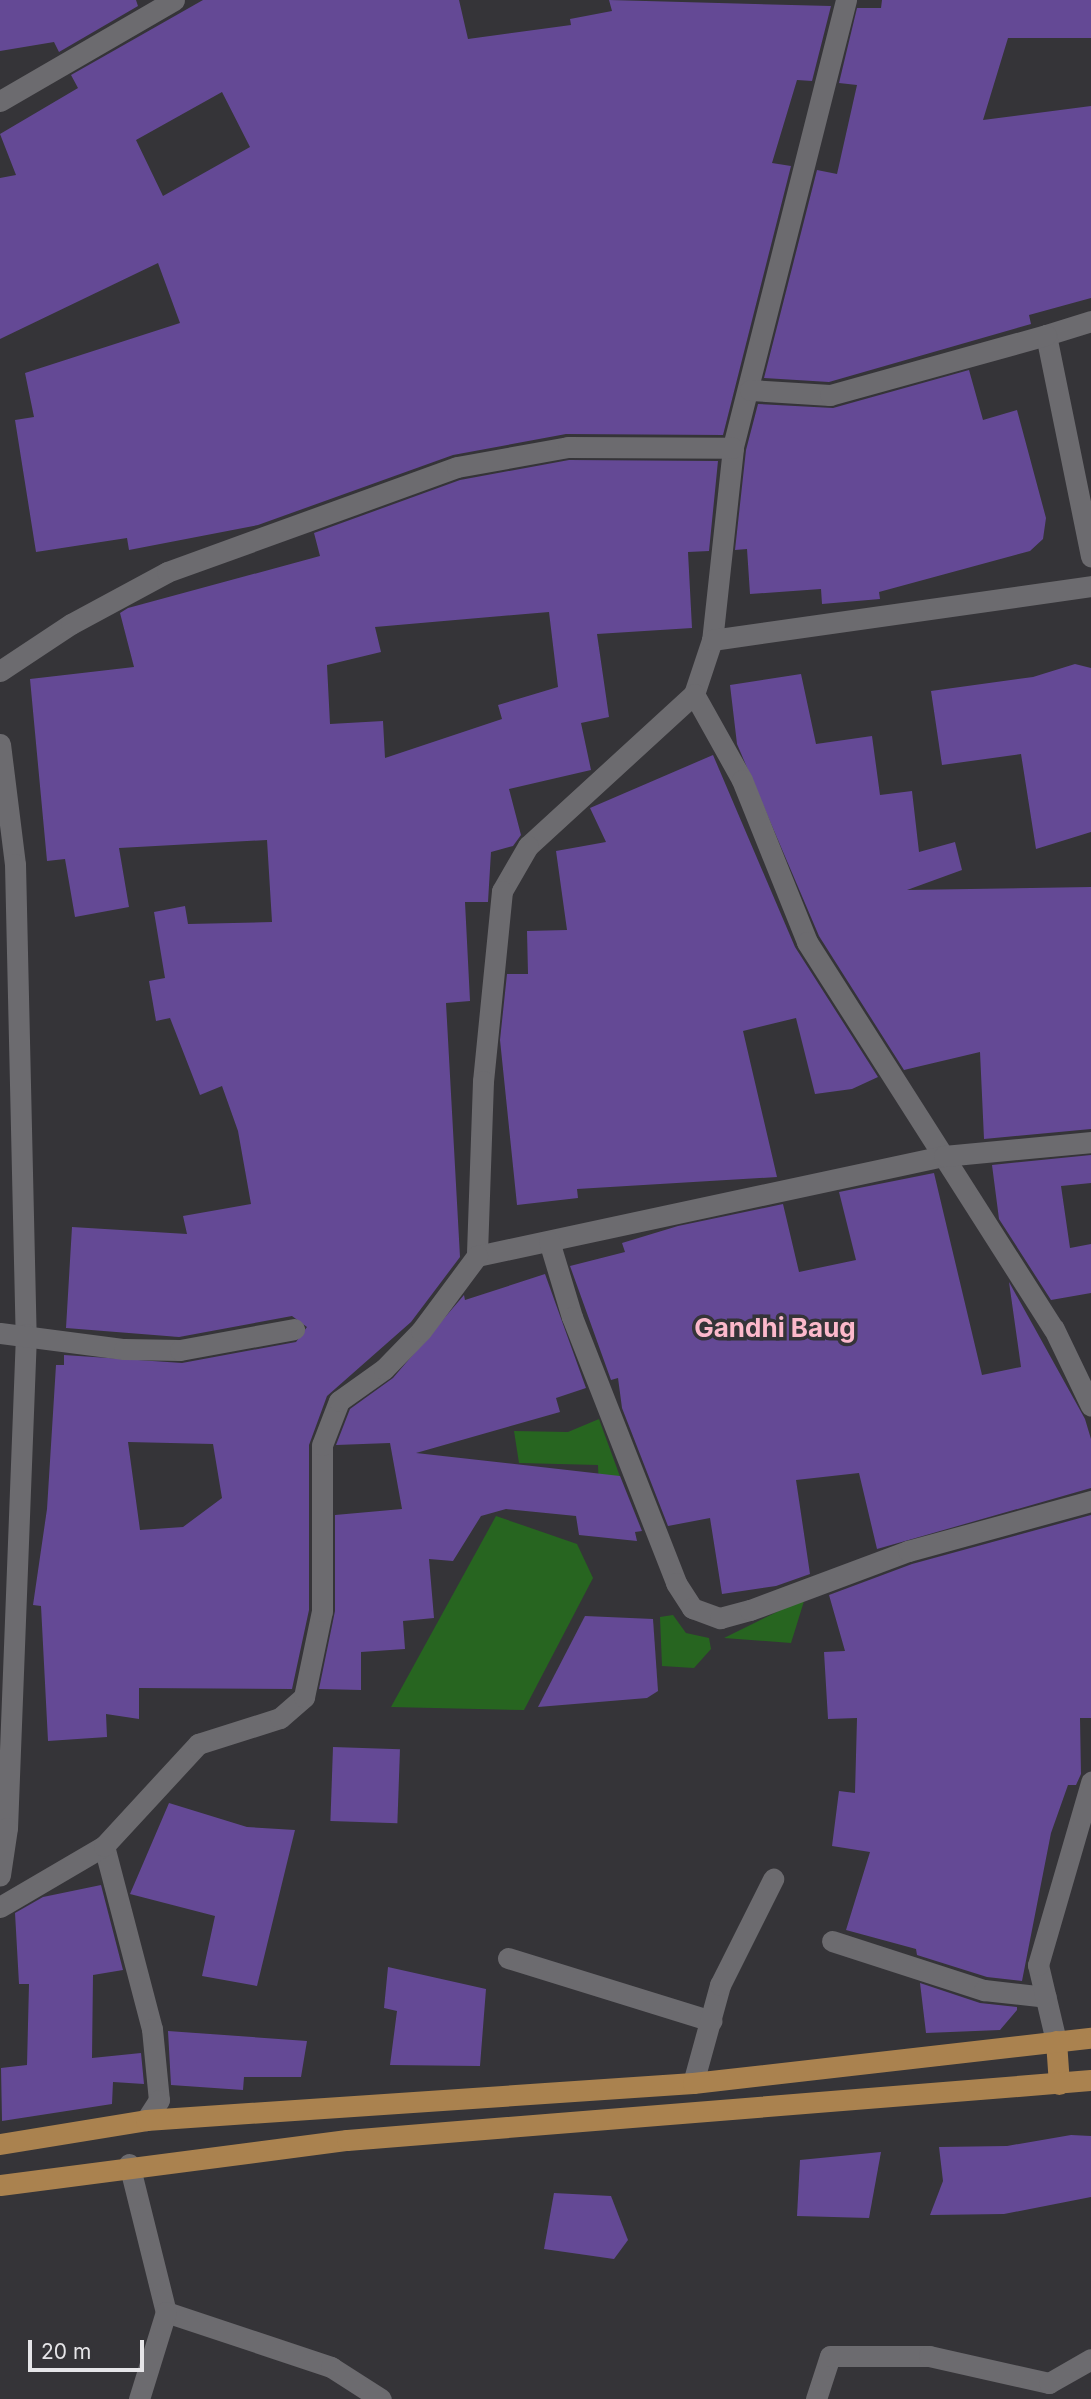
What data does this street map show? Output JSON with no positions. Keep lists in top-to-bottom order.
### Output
{
  "districts": ["Gandhi Baug"],
  "scale_bar": "20 m"
}
